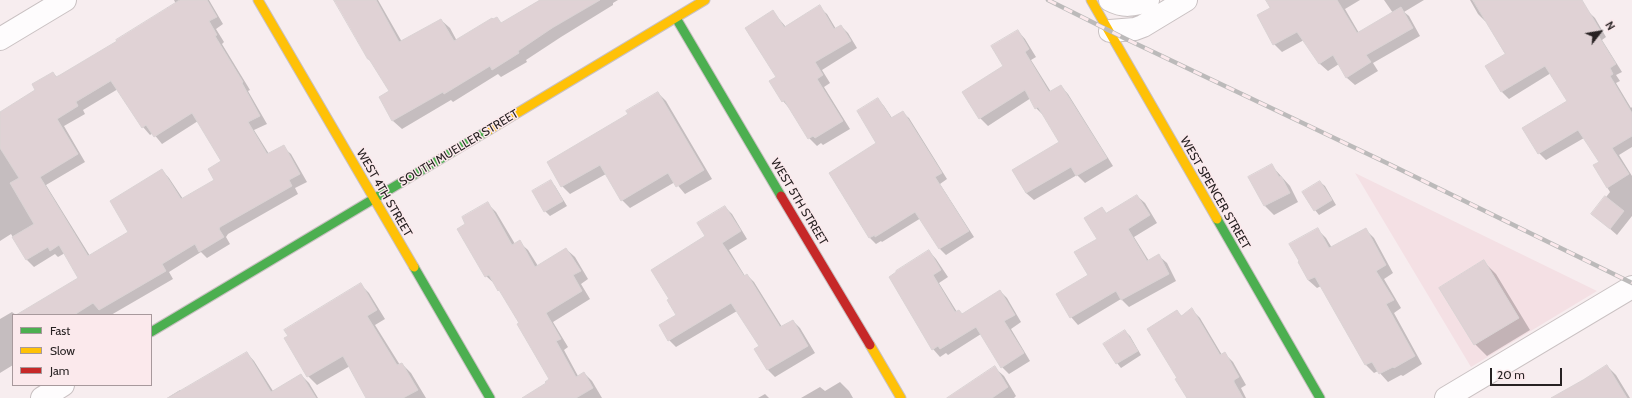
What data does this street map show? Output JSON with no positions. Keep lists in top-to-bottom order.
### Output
{
  "streets": {
    "street": [
      "SOUTH MUELLER STREET",
      "WEST 4TH STREET",
      "WEST SPENCER STREET",
      "WEST 5TH STREET"
    ]
  },
  "crossings": [
    ["SOUTH MUELLER STREET", "WEST 4TH STREET"],
    ["SOUTH MUELLER STREET", "WEST 5TH STREET"]
  ],
  "legend": ["Fast", "Slow", "Jam"],
  "scale_bar": "20 m",
  "north": "top right"
}
